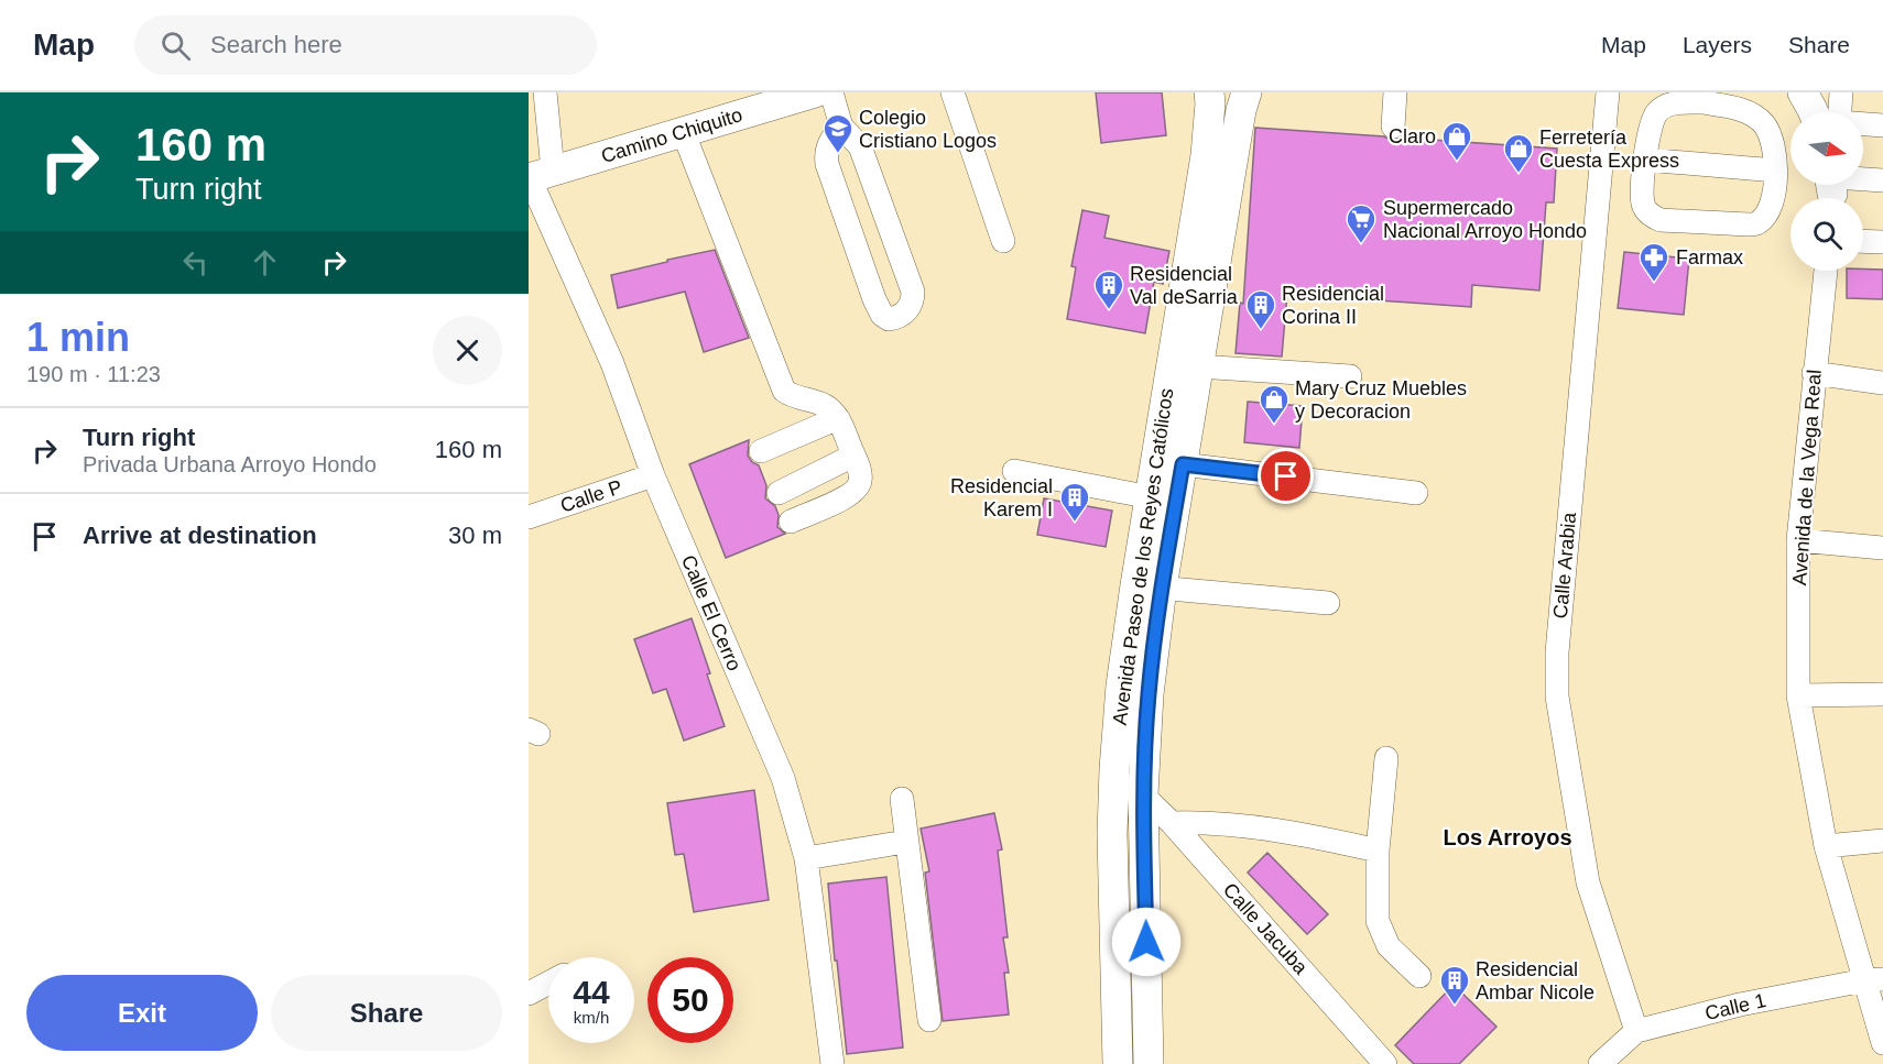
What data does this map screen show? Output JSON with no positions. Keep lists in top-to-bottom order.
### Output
{
  "streets": {
    "main road": ["Camino Chiquito", "Avenida Paseo de los Reyes Católicos"],
    "street": [
      "Avenida de la Vega Real",
      "Calle P",
      "Calle Arabia",
      "Calle El Cerro",
      "Calle Jacuba",
      "Calle 1"
    ]
  },
  "crossings": [
    ["Camino Chiquito", "Calle El Cerro"],
    ["Avenida de la Vega Real", "Calle 1"],
    ["Calle P", "Calle El Cerro"],
    ["Avenida Paseo de los Reyes Católicos", "Calle Jacuba"],
    ["Calle Arabia", "Calle 1"]
  ],
  "districts": ["Los Arroyos"],
  "places": {
    "school or university": ["Colegio Cristiano Logos"],
    "shop": ["Claro", "Ferretería Cuesta Express", "Mary Cruz Muebles y Decoracion"],
    "supermarket": ["Supermercado Nacional Arroyo Hondo"],
    "pharmacy": ["Farmax"],
    "building": [
      "Residencial Val deSarria",
      "Residencial Corina II",
      "Residencial Karem I",
      "Residencial Ambar Nicole"
    ]
  },
  "north": "right",
  "page": {
    "header": "Map",
    "search": "Search here",
    "nav": ["Map", "Layers", "Share"],
    "turn": ["160 m", "Turn right"],
    "heading": ["1 min", "190 m · 11:23"],
    "list": [
      {
        "name": "Turn right",
        "note": "Privada Urbana Arroyo Hondo",
        "value": "160 m"
      },
      {
        "name": "Arrive at destination",
        "value": "30 m"
      }
    ],
    "speed": "44 km/h",
    "limit": "50",
    "buttons": ["Exit", "Share"]
  }
}
